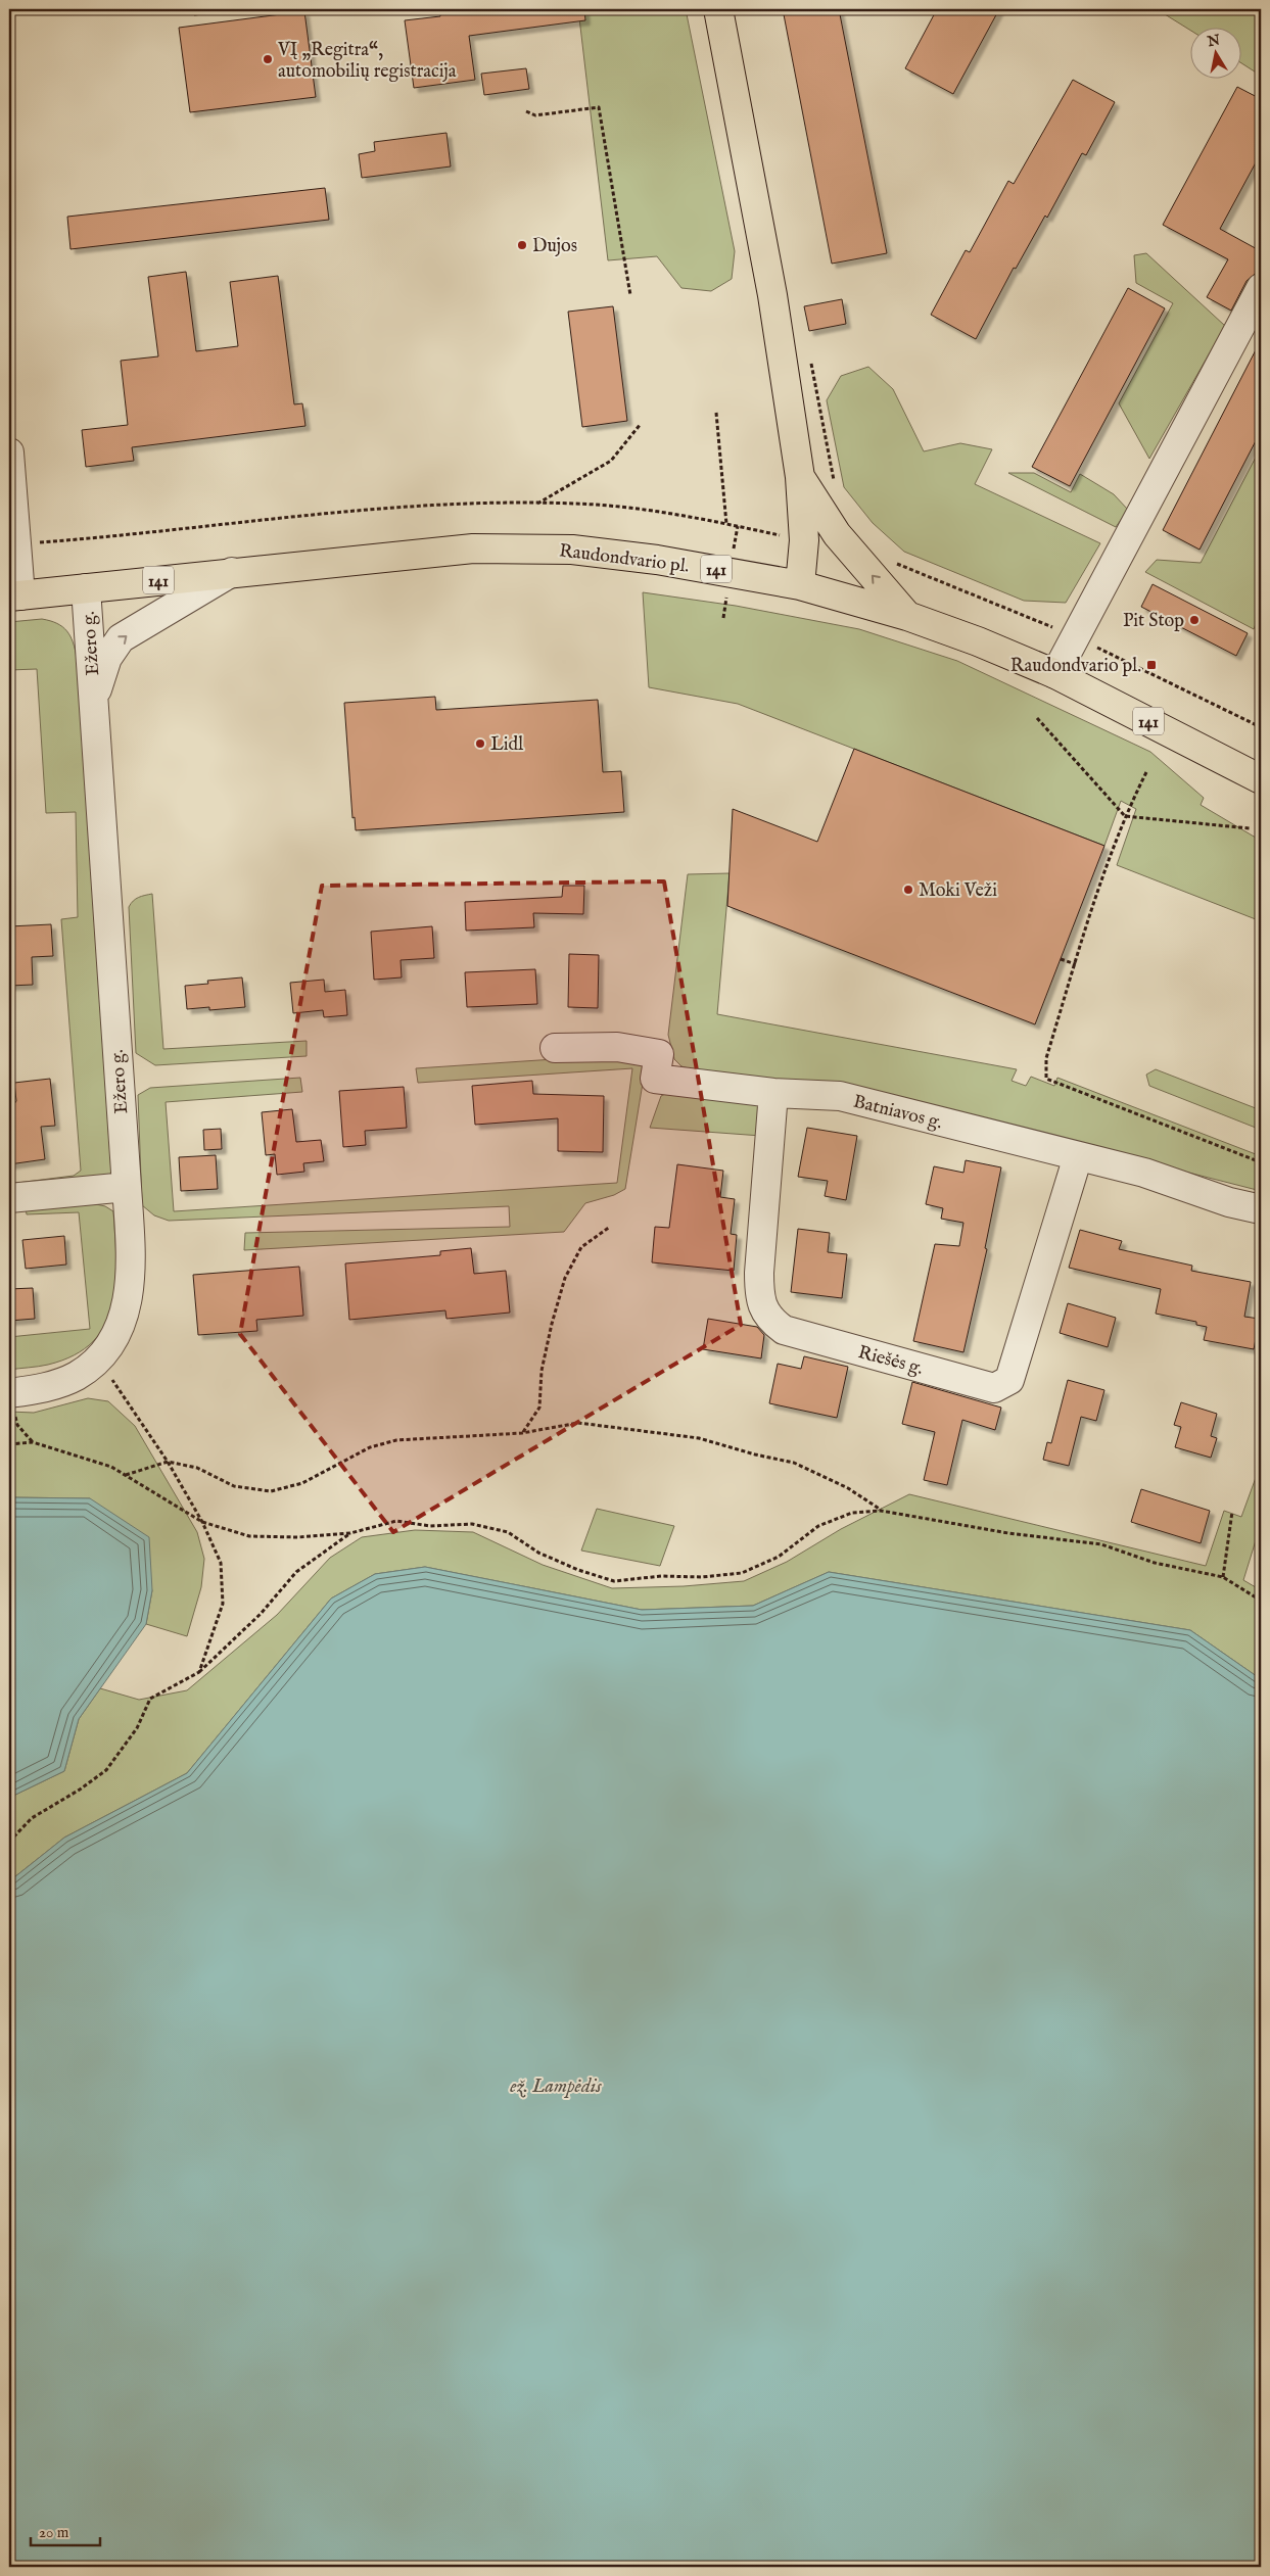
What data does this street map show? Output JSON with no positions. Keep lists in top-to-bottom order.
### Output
{
  "streets": {
    "main road": ["Raudondvario pl.", "141"],
    "street": ["Ežero g.", "Batniavos g.", "Riešės g."]
  },
  "crossings": [
    ["Raudondvario pl.", "Ežero g."],
    ["Batniavos g.", "Riešės g."]
  ],
  "water": ["ež. Lampėdis"],
  "places": {
    "other": [
      "VĮ „Regitra“, automobilių registracija",
      "Dujos",
      "Pit Stop",
      "Lidl",
      "Moki Veži"
    ],
    "transit": ["Raudondvario pl."]
  },
  "scale_bar": "20 m",
  "north": "top"
}
